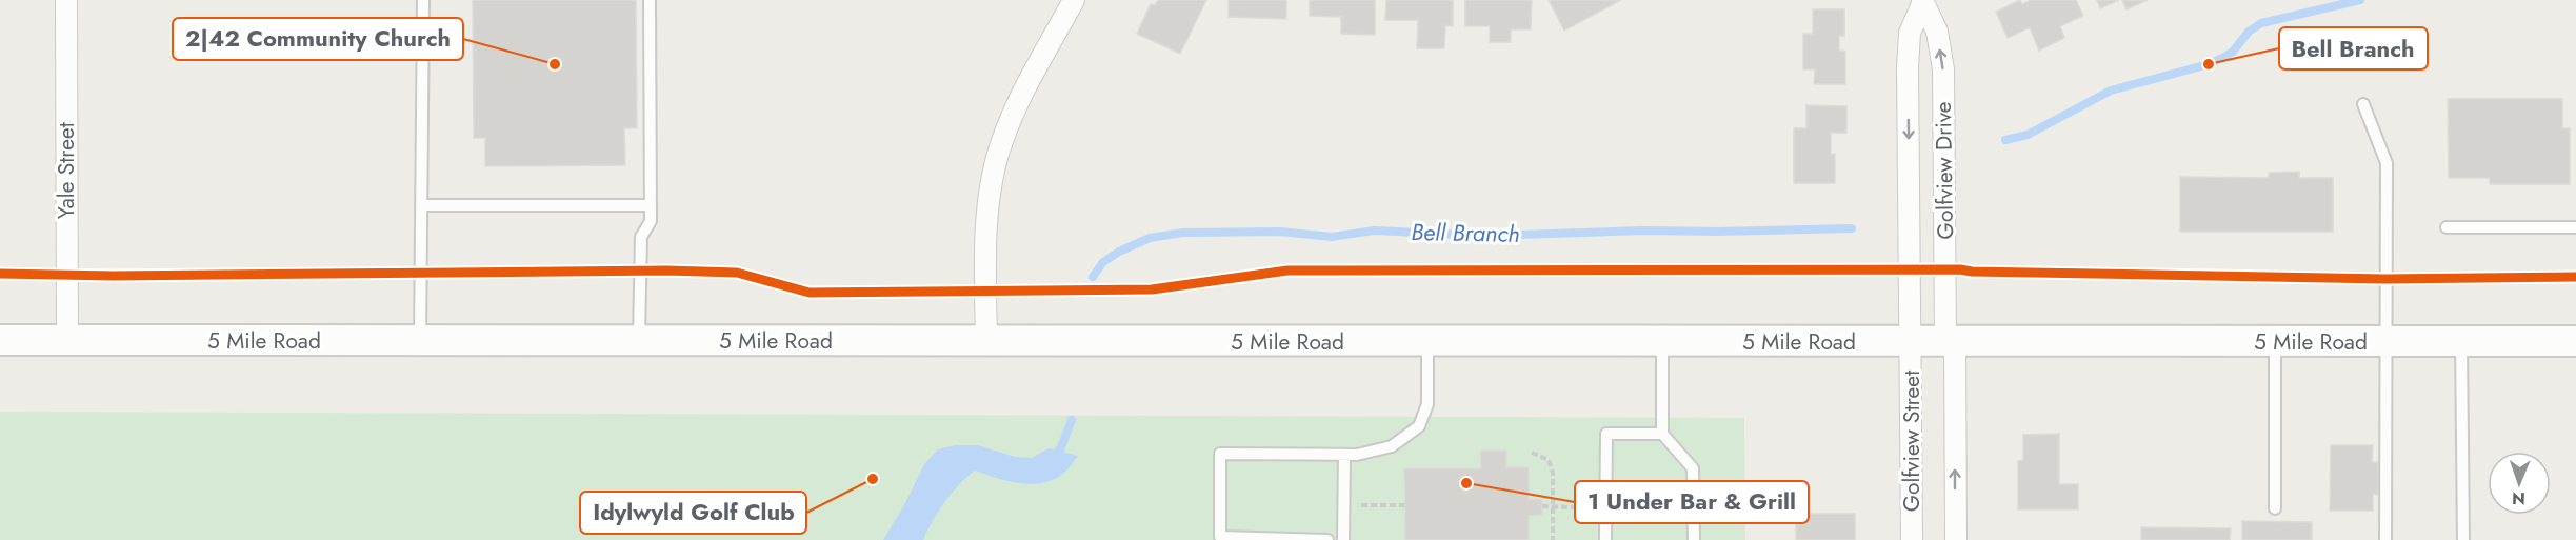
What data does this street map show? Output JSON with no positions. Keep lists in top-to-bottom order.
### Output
{
  "streets": {
    "main road": ["5 Mile Road"],
    "street": ["Yale Street", "Golfview Drive", "Golfview Street"]
  },
  "crossings": [
    ["Yale Street", "5 Mile Road"],
    ["Golfview Drive", "5 Mile Road"],
    ["Golfview Drive", "Golfview Street"],
    ["5 Mile Road", "Golfview Street"]
  ],
  "water": ["Bell Branch"],
  "places": [
    "2|42 Community Church",
    "Bell Branch",
    "Idylwyld Golf Club",
    "1 Under Bar & Grill"
  ],
  "north": "bottom"
}
